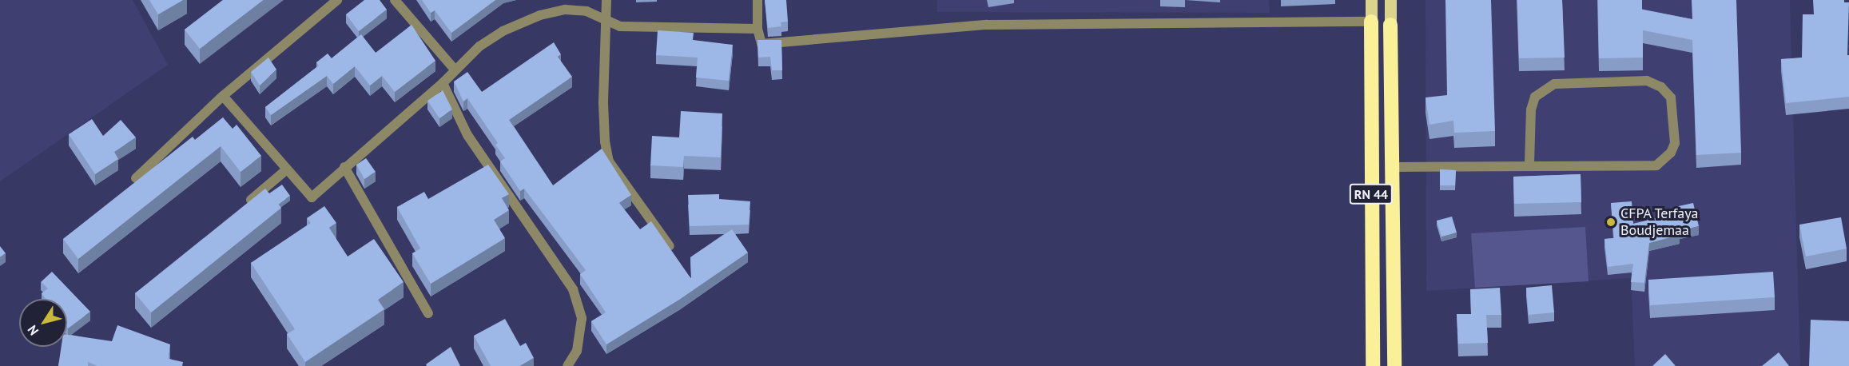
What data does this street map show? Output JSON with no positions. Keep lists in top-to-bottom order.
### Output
{
  "streets": {
    "highway": ["RN 44"]
  },
  "places": ["CFPA Terfaya Boudjemaa"],
  "north": "bottom left"
}
